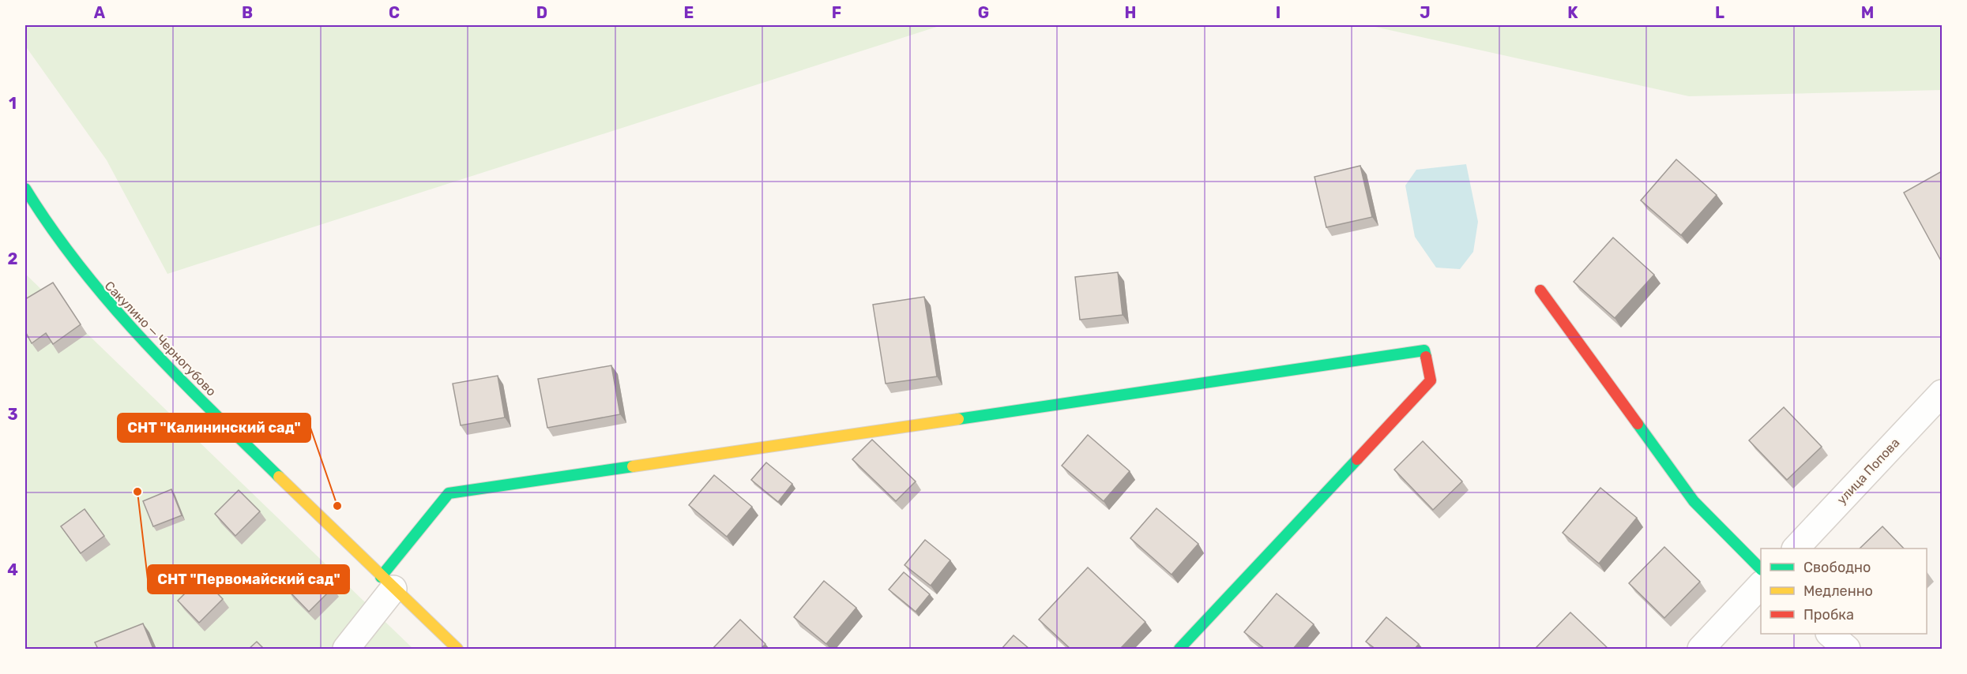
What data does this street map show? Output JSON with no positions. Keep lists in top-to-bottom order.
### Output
{
  "streets": {
    "street": ["Сакулино — Черногубово", "улица Попова"]
  },
  "places": ["СНТ \"Первомайский сад\"", "СНТ \"Калининский сад\""],
  "legend": ["Свободно", "Медленно", "Пробка"],
  "grid": {
    "columns": [
      "A",
      "B",
      "C",
      "D",
      "E",
      "F",
      "G",
      "H",
      "I",
      "J",
      "K",
      "L",
      "M"
    ],
    "rows": [
      "1",
      "2",
      "3",
      "4"
    ]
  }
}
